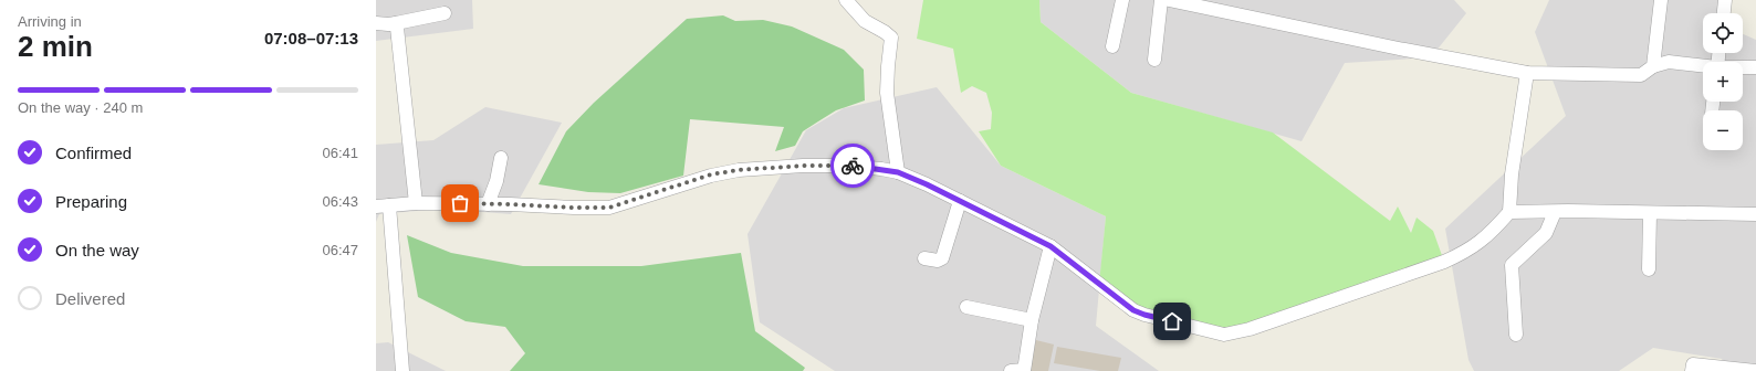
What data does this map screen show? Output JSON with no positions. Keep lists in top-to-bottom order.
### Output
{
  "page": {
    "heading": ["2 min", "Arriving in", "07:08–07:13"],
    "map_buttons": ["+", "−"],
    "bar": "On the way · 240 m",
    "list": [
      ["Confirmed", "06:41"],
      ["Preparing", "06:43"],
      ["On the way", "06:47"],
      "Delivered"
    ]
  }
}
